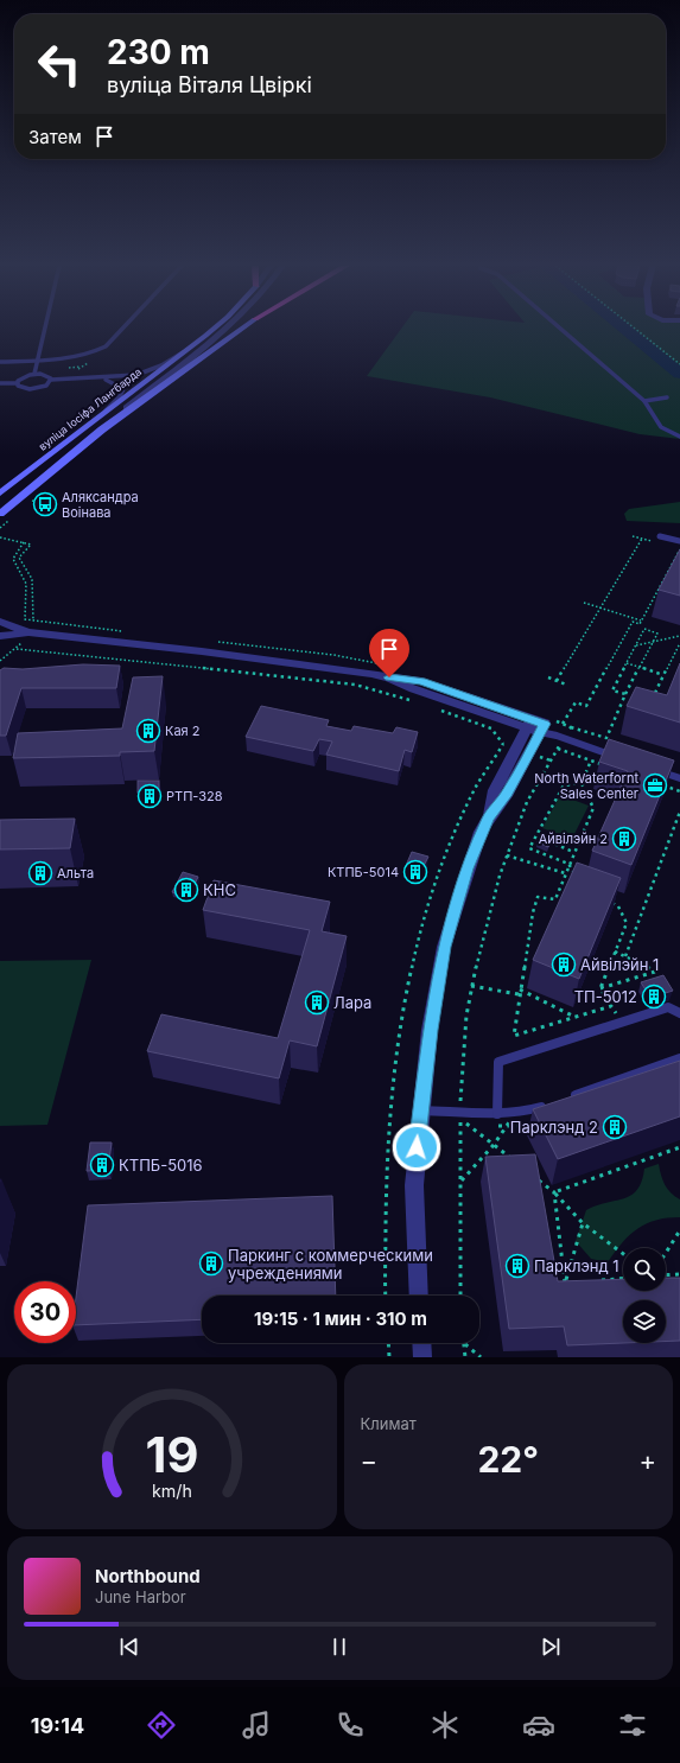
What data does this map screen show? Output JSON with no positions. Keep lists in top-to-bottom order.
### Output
{
  "streets": {
    "main road": ["вуліца Іосіфа Лангбарда"]
  },
  "places": {
    "bus stop": ["Аляксандра Воінава"],
    "building": [
      "Кая 2",
      "РТП-328",
      "Айвілэйн 2",
      "КТПБ-5014",
      "Альта",
      "КНС",
      "Айвілэйн 1",
      "ТП-5012",
      "Лара",
      "Парклэнд 2",
      "КТПБ-5016",
      "Паркинг с коммерческими учреждениями",
      "Парклэнд 1"
    ],
    "office": ["North Waterfornt Sales Center"]
  },
  "page": {
    "turn": ["230 m", "вуліца Віталя Цвіркі"],
    "then": "Затем",
    "limit": "30",
    "trip": "19:15 · 1 мин · 310 m",
    "tile": "Климат",
    "heat": ["−", "22°", "+"],
    "song": ["Northbound", "June Harbor"],
    "tabs": "19:14",
    "gauge": ["19", "km/h"]
  }
}
